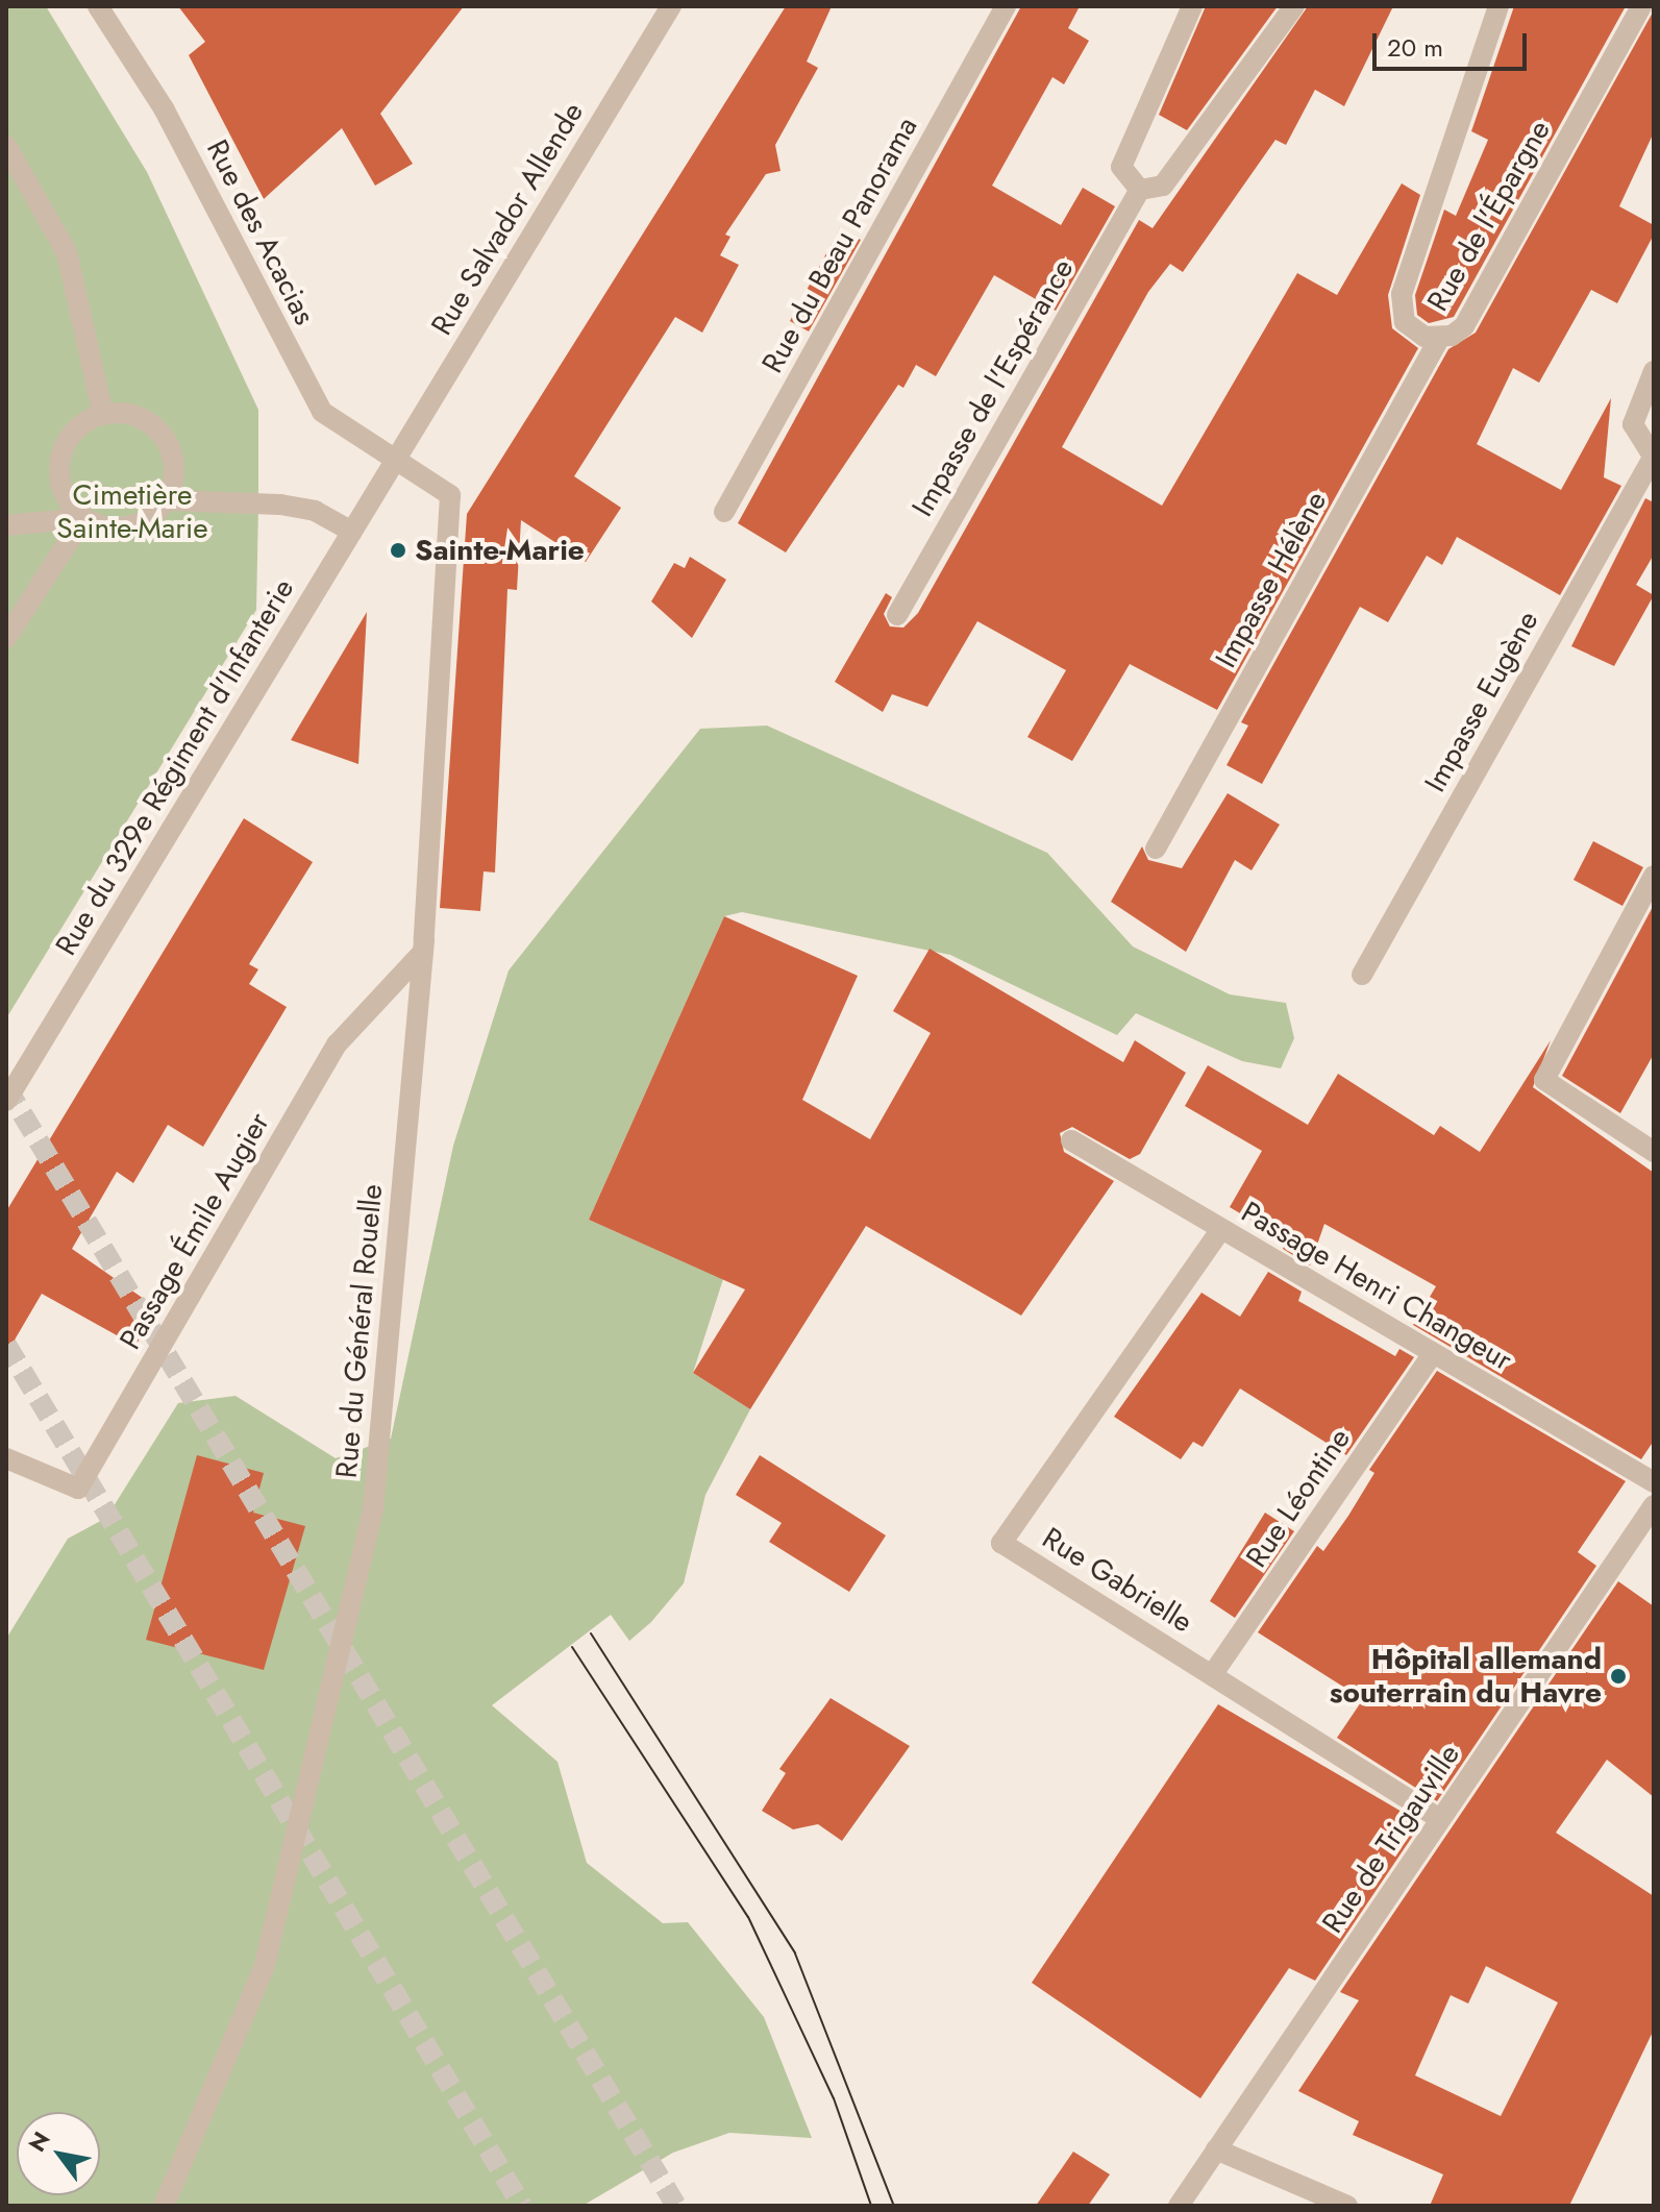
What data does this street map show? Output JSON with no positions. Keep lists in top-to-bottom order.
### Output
{
  "streets": {
    "street": [
      "Rue de l'Épargne",
      "Rue Salvador Allende",
      "Rue des Acacias",
      "Rue du Beau Panorama",
      "Impasse de l'Espérance",
      "Impasse Hélène",
      "Impasse Eugène",
      "Rue du 329e Régiment d'Infanterie",
      "Passage Émile Augier",
      "Passage Henri Changeur",
      "Rue du Général Rouelle",
      "Rue Léontine",
      "Rue Gabrielle",
      "Rue de Trigauville"
    ]
  },
  "crossings": [
    ["Rue de l'Épargne", "Impasse Hélène"],
    ["Rue Salvador Allende", "Rue des Acacias"],
    ["Rue Salvador Allende", "Rue du 329e Régiment d'Infanterie"],
    ["Rue Salvador Allende", "Rue du Général Rouelle"],
    ["Rue des Acacias", "Rue du 329e Régiment d'Infanterie"],
    ["Rue des Acacias", "Rue du Général Rouelle"],
    ["Rue du 329e Régiment d'Infanterie", "Rue du Général Rouelle"],
    ["Passage Émile Augier", "Rue du Général Rouelle"],
    ["Passage Henri Changeur", "Rue Léontine"],
    ["Passage Henri Changeur", "Rue Gabrielle"],
    ["Rue Léontine", "Rue Gabrielle"],
    ["Rue Gabrielle", "Rue de Trigauville"]
  ],
  "parks": ["Cimetière Sainte-Marie"],
  "places": ["Sainte-Marie", "Hôpital allemand souterrain du Havre"],
  "scale_bar": "20 m",
  "north": "top left"
}
